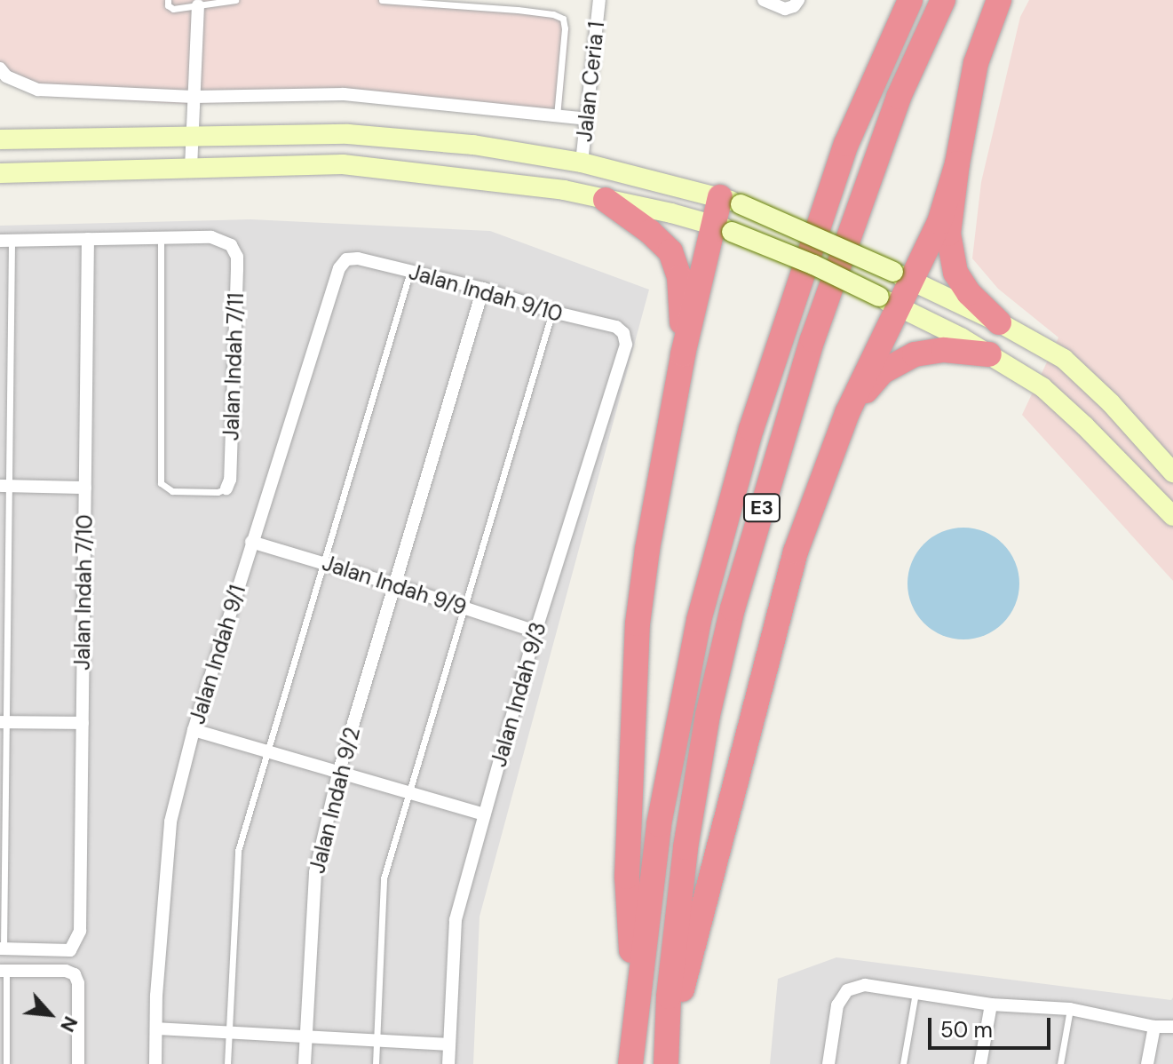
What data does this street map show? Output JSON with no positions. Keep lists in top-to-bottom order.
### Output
{
  "streets": {
    "highway": ["E3"],
    "street": [
      "Jalan Ceria 1",
      "Jalan Indah 9/10",
      "Jalan Indah 7/11",
      "Jalan Indah 9/9",
      "Jalan Indah 7/10",
      "Jalan Indah 9/1",
      "Jalan Indah 9/3",
      "Jalan Indah 9/2"
    ]
  },
  "crossings": [
    ["Jalan Indah 9/10", "Jalan Indah 9/1"],
    ["Jalan Indah 9/10", "Jalan Indah 9/3"],
    ["Jalan Indah 9/10", "Jalan Indah 9/2"],
    ["Jalan Indah 9/9", "Jalan Indah 9/1"],
    ["Jalan Indah 9/9", "Jalan Indah 9/3"],
    ["Jalan Indah 9/9", "Jalan Indah 9/2"]
  ],
  "scale_bar": "50 m",
  "north": "bottom right"
}
